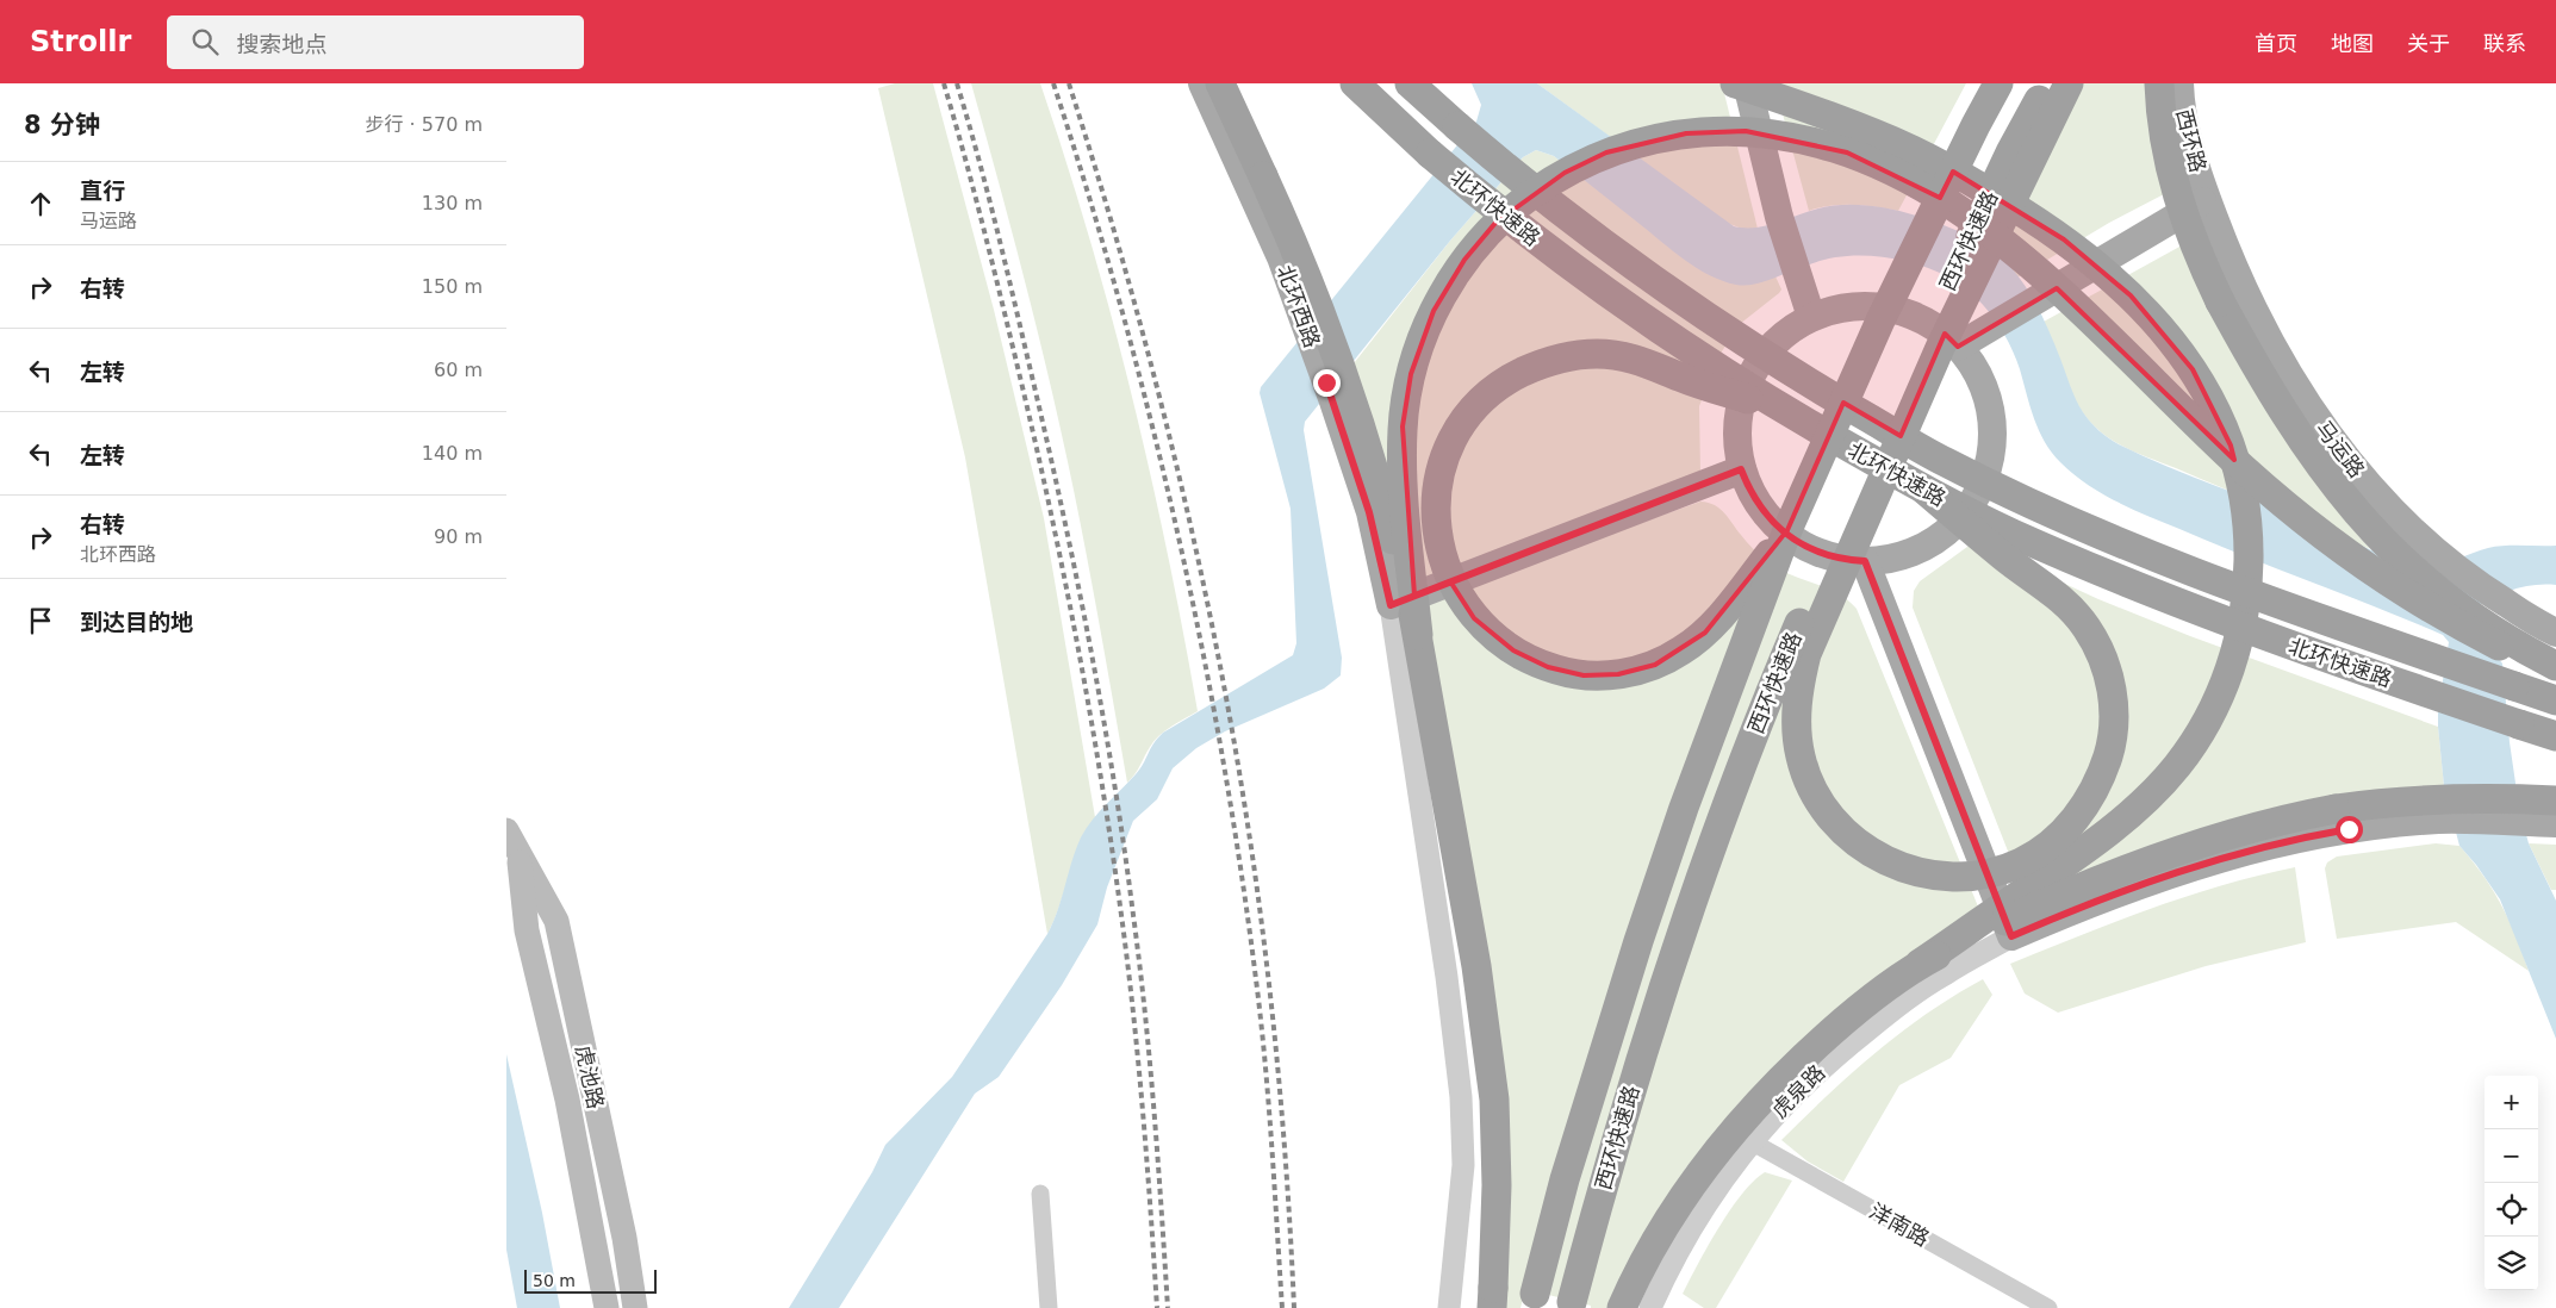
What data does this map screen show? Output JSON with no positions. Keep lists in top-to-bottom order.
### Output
{
  "streets": {
    "highway": ["北环快速路", "西环快速路"],
    "main road": [
      "西环路",
      "北环西路",
      "马运路",
      "虎池路"
    ],
    "street": ["虎泉路", "洋南路"]
  },
  "crossings": [
    ["西环路", "马运路"],
    ["虎泉路", "洋南路"]
  ],
  "scale_bar": "50 m",
  "page": {
    "header": "Strollr",
    "search": "搜索地点",
    "nav": [
      "首页",
      "地图",
      "关于",
      "联系"
    ],
    "heading": ["8 分钟", "步行 · 570 m"],
    "list": [
      ["直行", "马运路", "130 m"],
      ["右转", "150 m"],
      ["左转", "60 m"],
      ["左转", "140 m"],
      ["右转", "北环西路", "90 m"],
      "到达目的地"
    ],
    "map_buttons": ["+", "−"],
    "scale": "50 m"
  }
}
